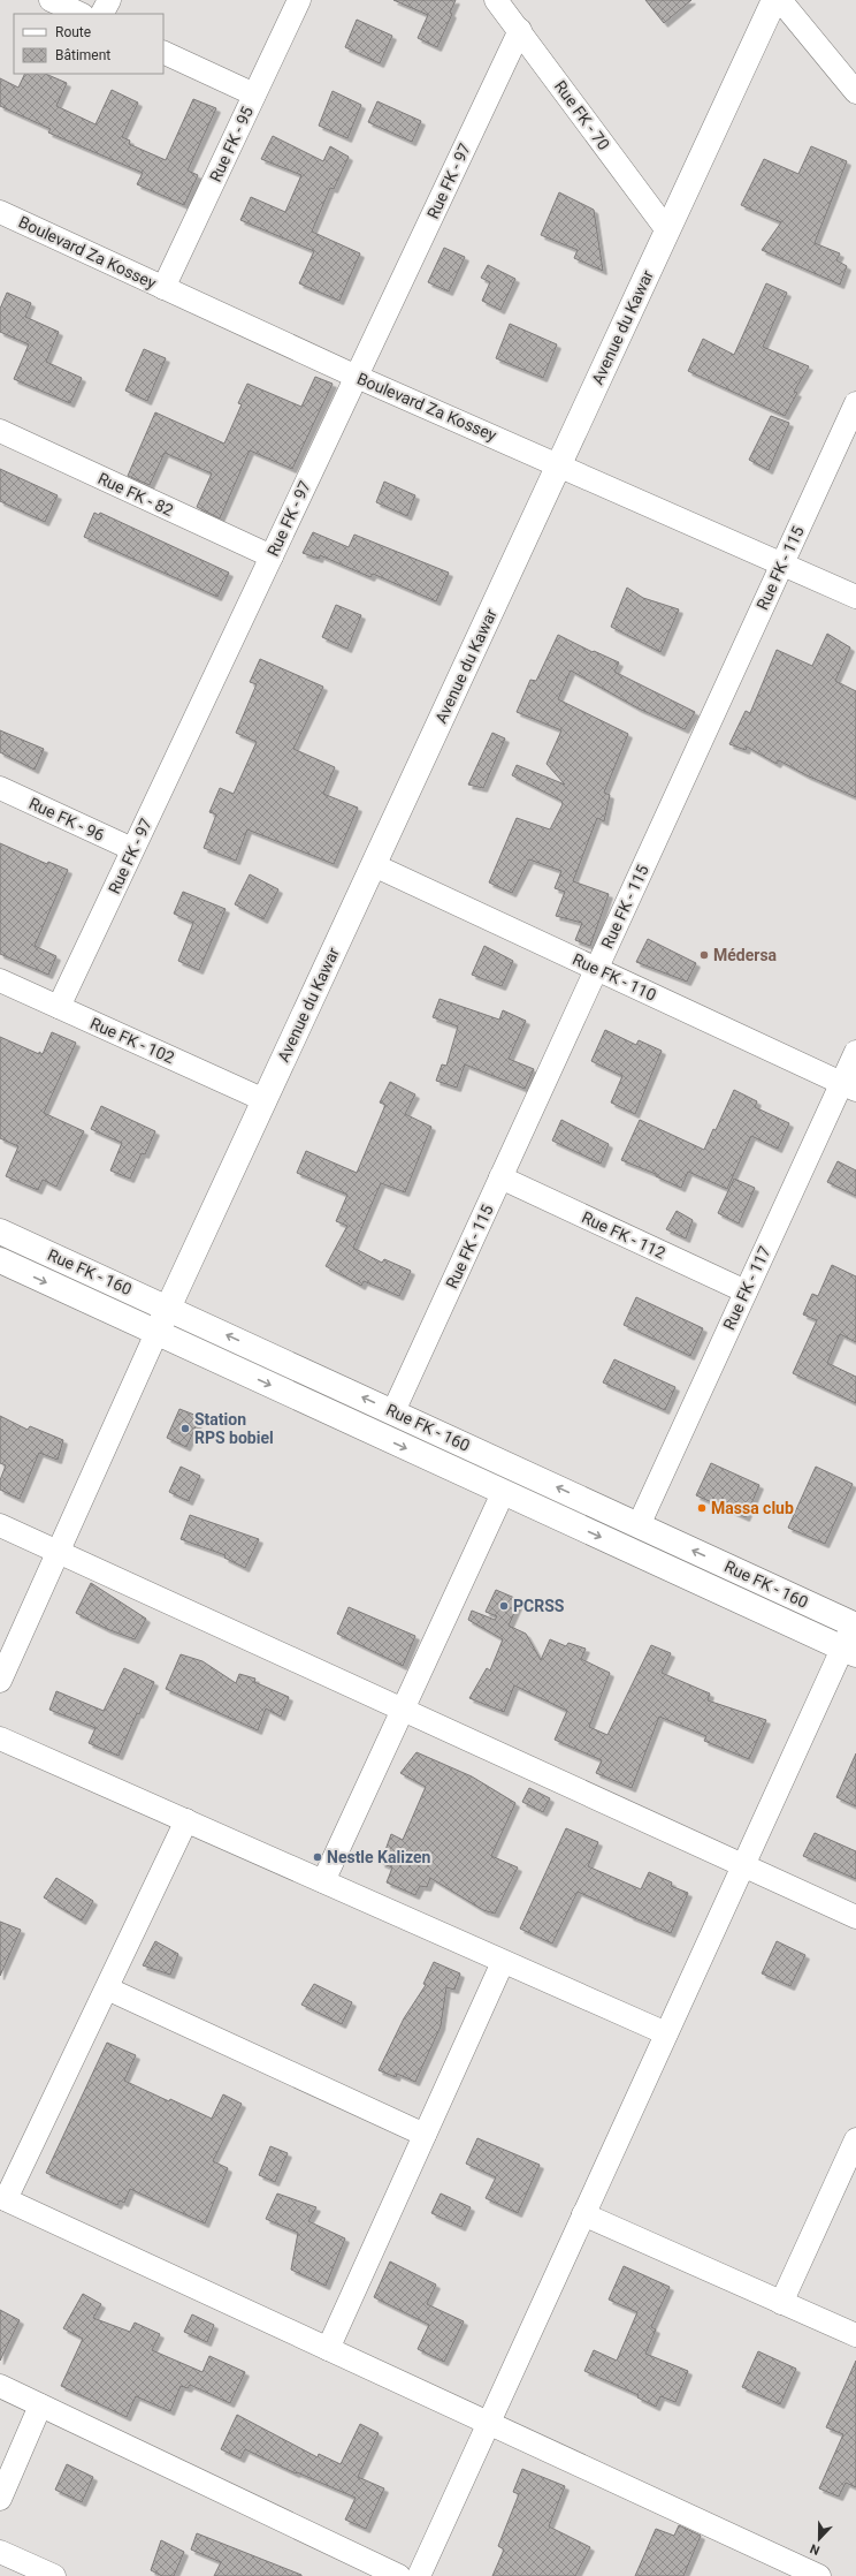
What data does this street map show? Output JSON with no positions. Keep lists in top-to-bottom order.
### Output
{
  "streets": {
    "main road": ["Avenue du Kawar", "Rue FK - 160"],
    "street": [
      "Rue FK - 70",
      "Rue FK - 95",
      "Rue FK - 97",
      "Boulevard Za Kossey",
      "Rue FK - 82",
      "Rue FK - 115",
      "Rue FK - 96",
      "Rue FK - 110",
      "Rue FK - 102",
      "Rue FK - 112",
      "Rue FK - 117"
    ]
  },
  "crossings": [
    ["Rue FK - 70", "Rue FK - 97"],
    ["Rue FK - 70", "Avenue du Kawar"],
    ["Rue FK - 95", "Boulevard Za Kossey"],
    ["Rue FK - 97", "Boulevard Za Kossey"],
    ["Rue FK - 97", "Rue FK - 82"],
    ["Rue FK - 97", "Rue FK - 96"],
    ["Rue FK - 97", "Rue FK - 102"],
    ["Boulevard Za Kossey", "Avenue du Kawar"],
    ["Boulevard Za Kossey", "Rue FK - 115"],
    ["Avenue du Kawar", "Rue FK - 110"],
    ["Avenue du Kawar", "Rue FK - 102"],
    ["Avenue du Kawar", "Rue FK - 160"],
    ["Rue FK - 115", "Rue FK - 110"],
    ["Rue FK - 115", "Rue FK - 112"],
    ["Rue FK - 115", "Rue FK - 160"],
    ["Rue FK - 110", "Rue FK - 117"],
    ["Rue FK - 112", "Rue FK - 117"],
    ["Rue FK - 160", "Rue FK - 117"]
  ],
  "places": [
    "Médersa",
    "Station RPS bobiel",
    "Massa club",
    "PCRSS",
    "Nestle Kalizen"
  ],
  "legend": ["Route", "Bâtiment"],
  "north": "bottom"
}
